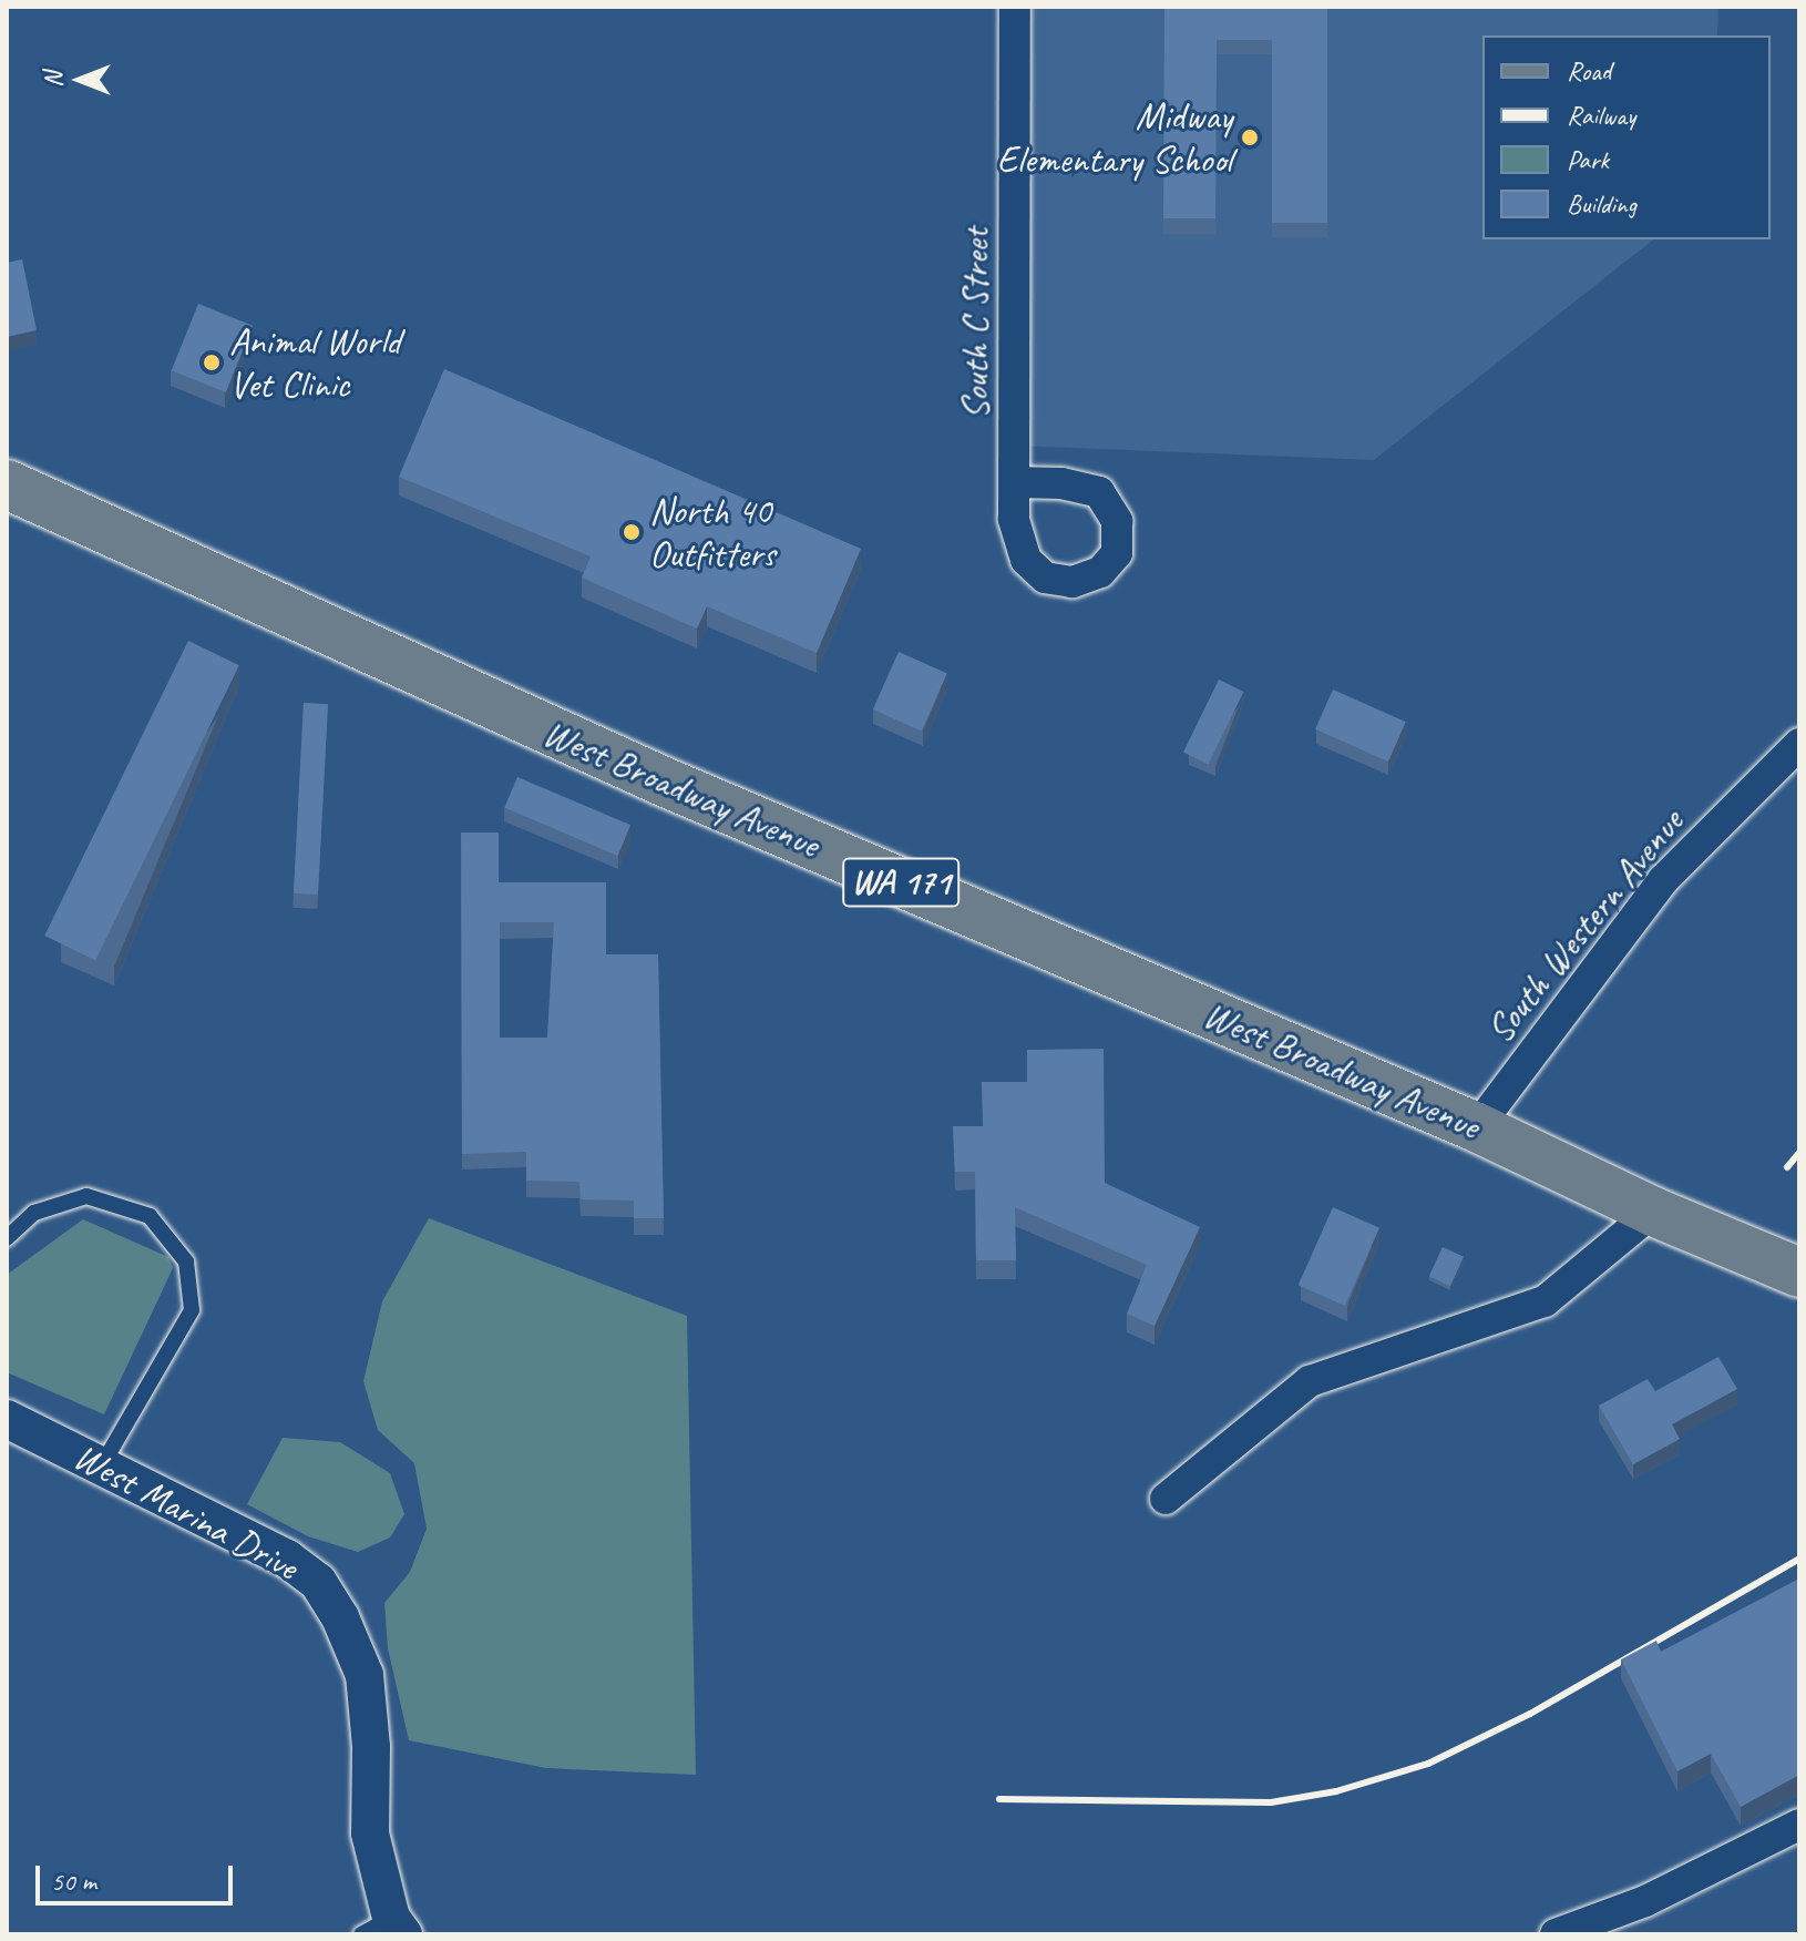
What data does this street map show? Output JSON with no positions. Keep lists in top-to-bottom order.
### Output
{
  "streets": {
    "main road": ["West Broadway Avenue", "WA 171"],
    "street": ["South C Street", "South Western Avenue", "West Marina Drive"]
  },
  "crossings": [
    ["West Broadway Avenue", "South Western Avenue"]
  ],
  "places": ["Midway Elementary School", "Animal World Vet Clinic", "North 40 Outfitters"],
  "legend": [
    "Road",
    "Railway",
    "Park",
    "Building"
  ],
  "scale_bar": "50 m",
  "north": "left"
}
